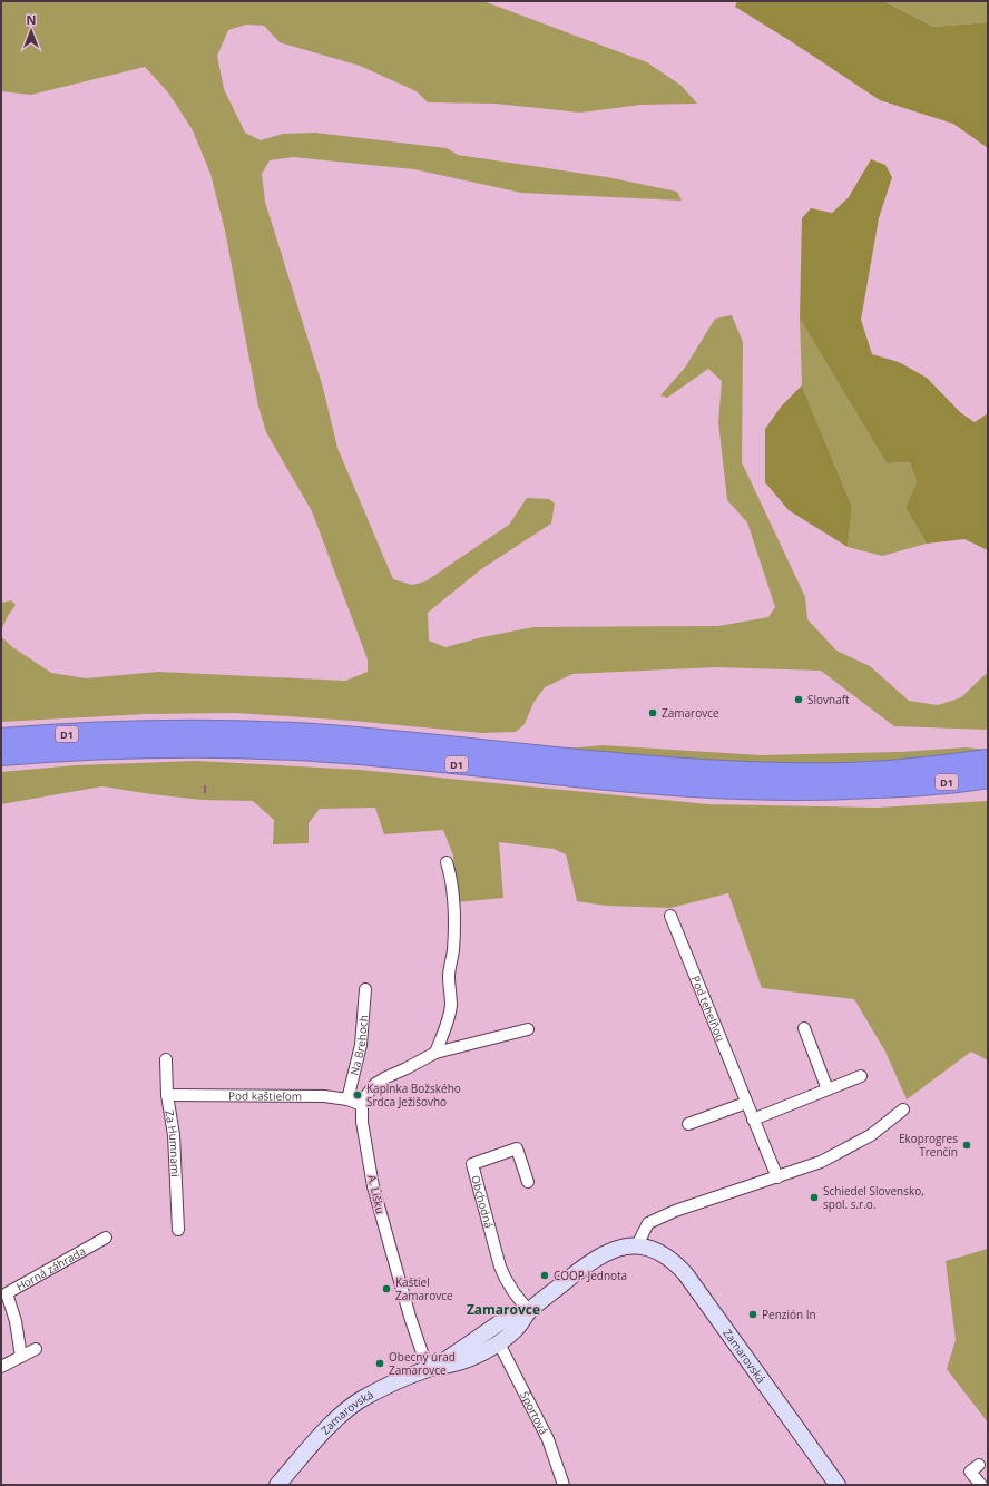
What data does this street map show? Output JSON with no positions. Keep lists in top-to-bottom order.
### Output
{
  "streets": {
    "highway": ["D1"],
    "main road": ["Zamarovská"],
    "street": [
      "Pod tehelňou",
      "Na Brehoch",
      "Pod kaštieľom",
      "Za Humnami",
      "A. Lišku",
      "Obchodná",
      "Horná záhrada",
      "Športová"
    ]
  },
  "crossings": [
    ["Na Brehoch", "Pod kaštieľom"],
    ["Pod kaštieľom", "Za Humnami"],
    ["Pod kaštieľom", "A. Lišku"],
    ["A. Lišku", "Zamarovská"],
    ["Obchodná", "Zamarovská"],
    ["Zamarovská", "Športová"]
  ],
  "districts": ["Zamarovce"],
  "places": [
    "Slovnaft",
    "Zamarovce",
    "Kaplnka Božského Srdca Ježišovho",
    "Ekoprogres Trenčín",
    "Schiedel Slovensko, spol. s.r.o.",
    "COOP Jednota",
    "Kaštiel Zamarovce",
    "Penzión In",
    "Obecný úrad Zamarovce"
  ],
  "north": "top"
}
